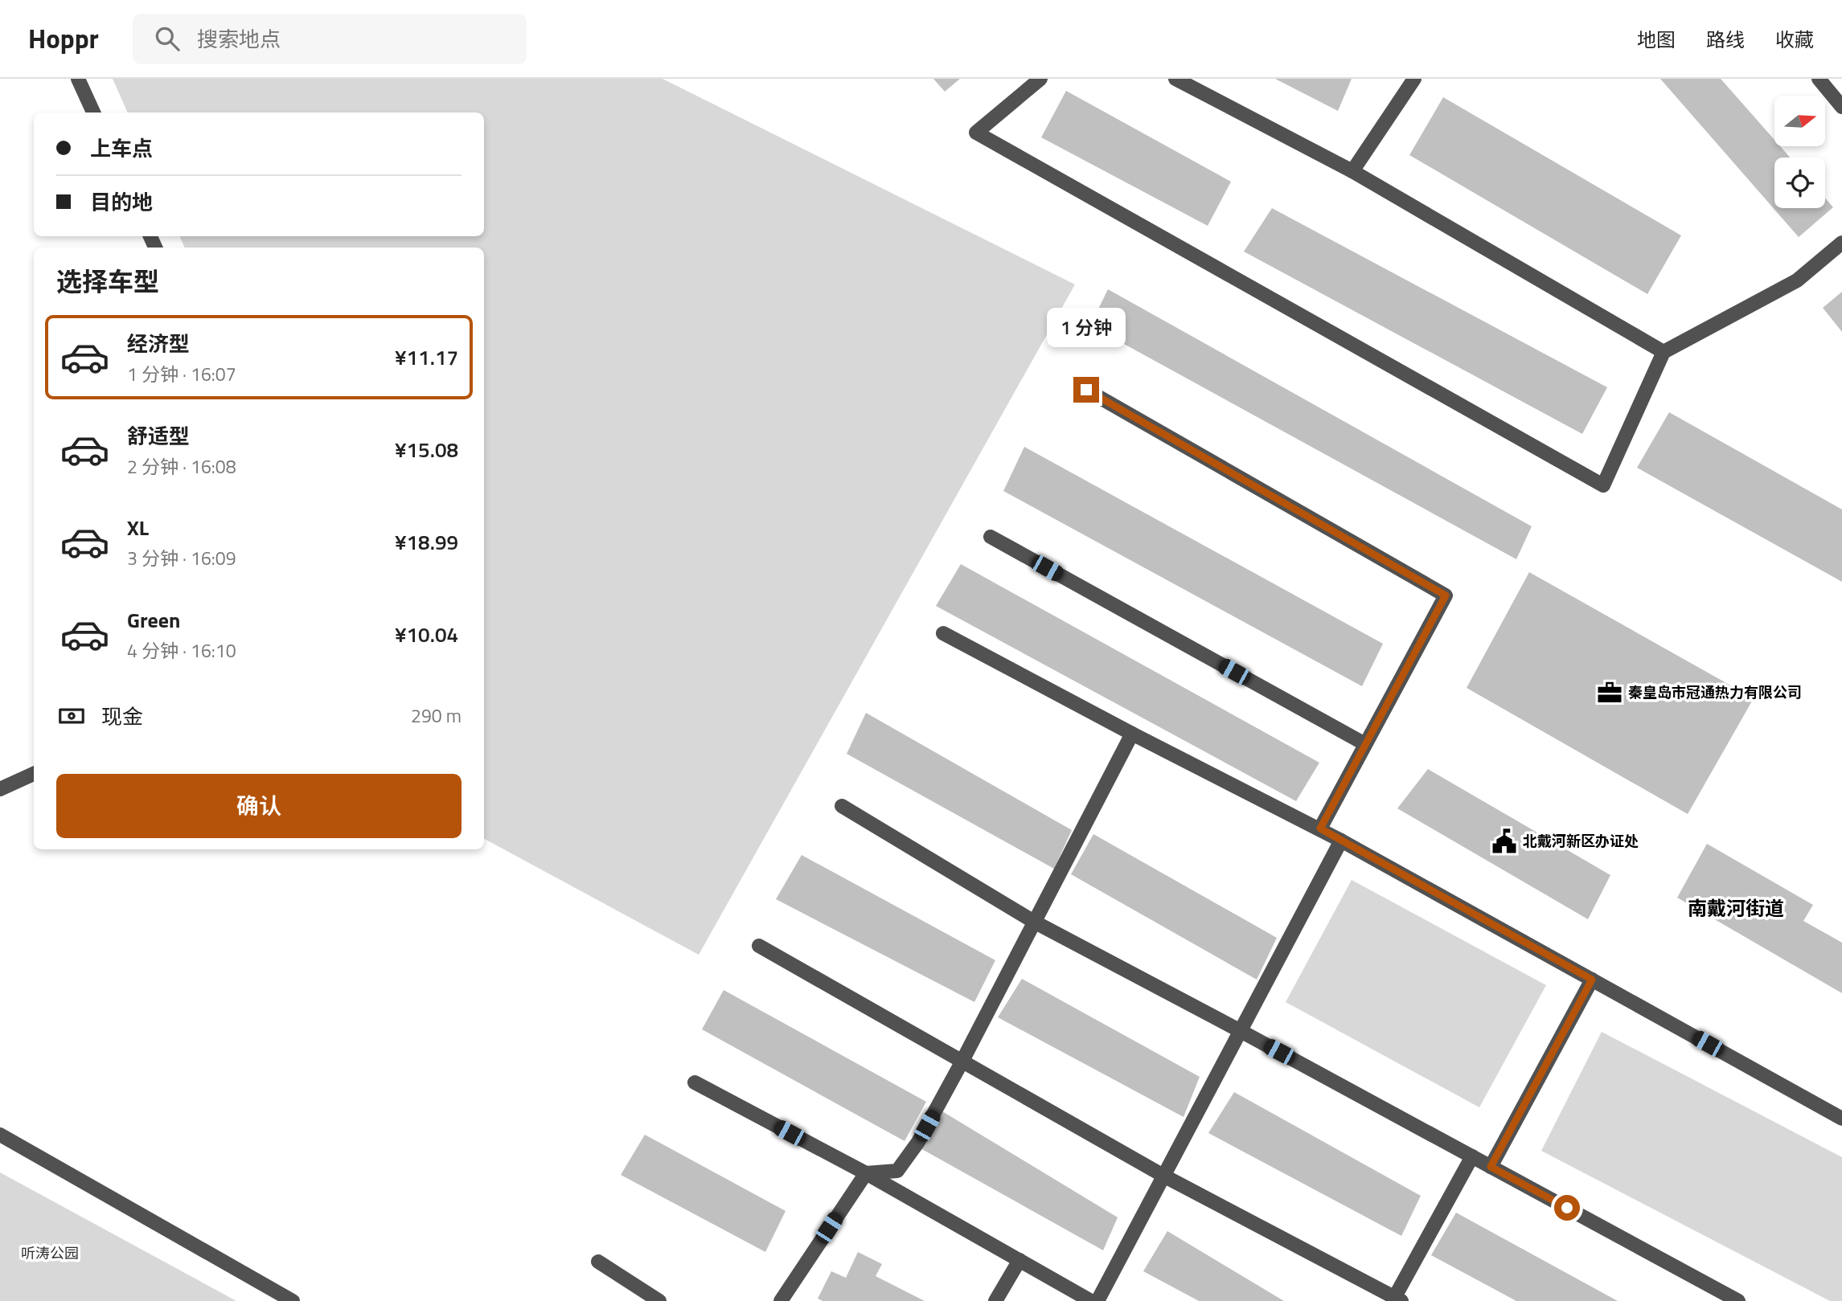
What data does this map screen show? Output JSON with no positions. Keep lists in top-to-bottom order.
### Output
{
  "districts": ["南戴河街道"],
  "parks": ["听涛公园"],
  "places": {
    "office": ["秦皇岛市冠通热力有限公司"],
    "public building": ["北戴河新区办证处"]
  },
  "north": "right",
  "page": {
    "header": "Hoppr",
    "search": "搜索地点",
    "nav": ["地图", "路线", "收藏"],
    "banner": ["上车点", "目的地"],
    "heading": "选择车型",
    "bubble": "1 分钟",
    "list": [
      {
        "name": "经济型",
        "note": "1 分钟 · 16:07",
        "value": "¥11.17"
      },
      {
        "name": "舒适型",
        "note": "2 分钟 · 16:08",
        "value": "¥15.08"
      },
      {
        "name": "XL",
        "note": "3 分钟 · 16:09",
        "value": "¥18.99"
      },
      {
        "name": "Green",
        "note": "4 分钟 · 16:10",
        "value": "¥10.04"
      }
    ],
    "pay": ["现金", "290 m"],
    "buttons": "确认"
  }
}
